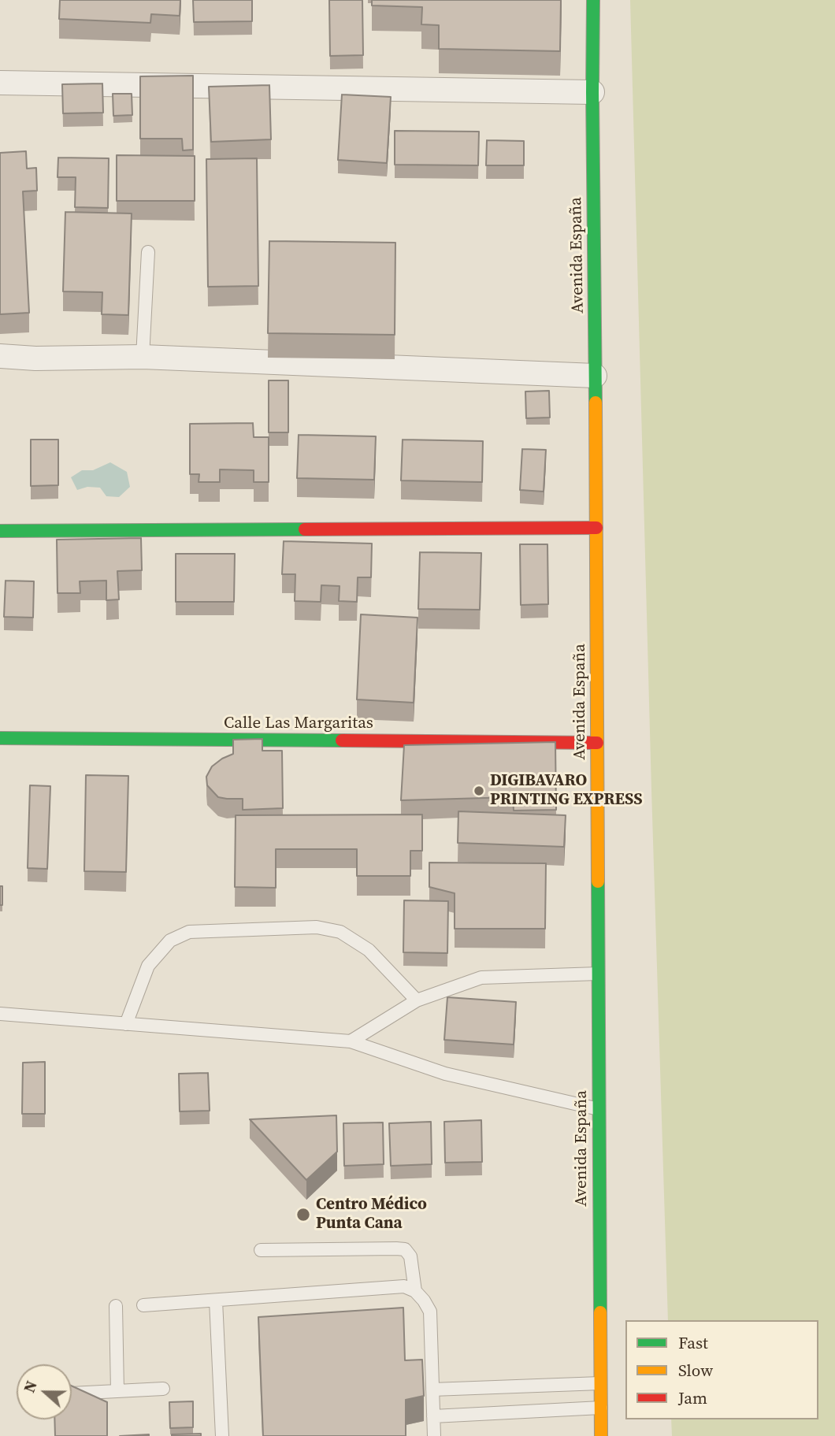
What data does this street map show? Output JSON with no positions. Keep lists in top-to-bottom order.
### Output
{
  "streets": {
    "street": ["Avenida España", "Calle Las Margaritas"]
  },
  "crossings": [
    ["Avenida España", "Calle Las Margaritas"]
  ],
  "places": ["DIGIBAVARO PRINTING EXPRESS", "Centro Médico Punta Cana"],
  "legend": ["Fast", "Slow", "Jam"],
  "north": "left"
}
